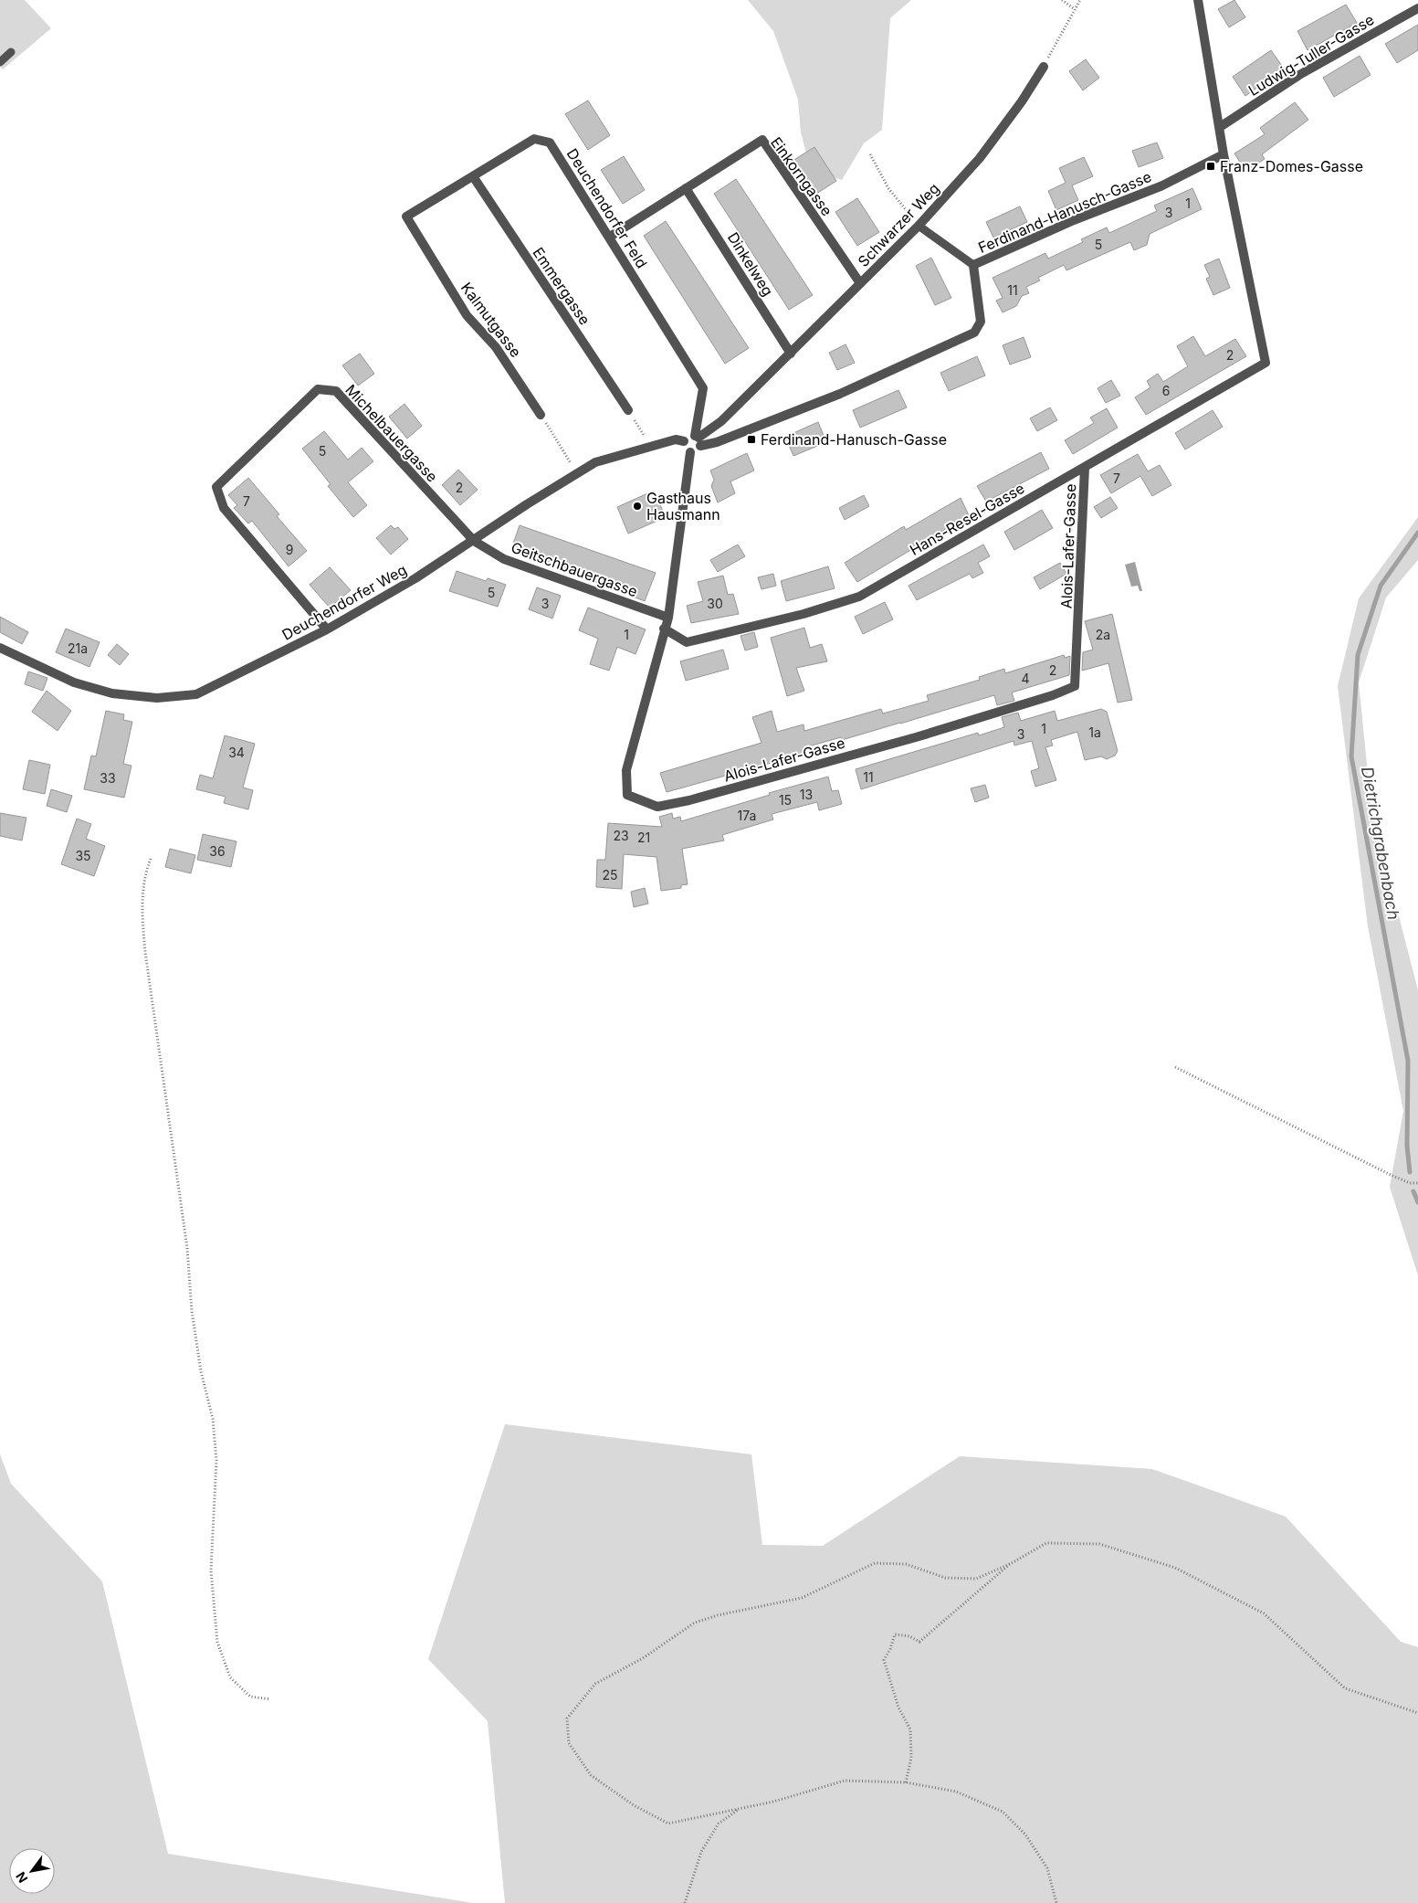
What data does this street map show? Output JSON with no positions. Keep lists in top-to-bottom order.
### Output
{
  "streets": {
    "street": [
      "Ludwig-Tuller-Gasse",
      "Einkorngasse",
      "Deuchendorfer Feld",
      "Ferdinand-Hanusch-Gasse",
      "Schwarzer Weg",
      "Dinkelweg",
      "Emmergasse",
      "Kalmutgasse",
      "Michelbauergasse",
      "Hans-Resel-Gasse",
      "Alois-Lafer-Gasse",
      "Geitschbauergasse",
      "Deuchendorfer Weg"
    ]
  },
  "crossings": [
    ["Einkorngasse", "Deuchendorfer Feld"],
    ["Einkorngasse", "Schwarzer Weg"],
    ["Einkorngasse", "Dinkelweg"],
    ["Deuchendorfer Feld", "Ferdinand-Hanusch-Gasse"],
    ["Deuchendorfer Feld", "Schwarzer Weg"],
    ["Deuchendorfer Feld", "Emmergasse"],
    ["Deuchendorfer Feld", "Kalmutgasse"],
    ["Deuchendorfer Feld", "Alois-Lafer-Gasse"],
    ["Deuchendorfer Feld", "Deuchendorfer Weg"],
    ["Ferdinand-Hanusch-Gasse", "Schwarzer Weg"],
    ["Ferdinand-Hanusch-Gasse", "Hans-Resel-Gasse"],
    ["Ferdinand-Hanusch-Gasse", "Alois-Lafer-Gasse"],
    ["Ferdinand-Hanusch-Gasse", "Deuchendorfer Weg"],
    ["Schwarzer Weg", "Dinkelweg"],
    ["Schwarzer Weg", "Alois-Lafer-Gasse"],
    ["Schwarzer Weg", "Deuchendorfer Weg"],
    ["Michelbauergasse", "Geitschbauergasse"],
    ["Michelbauergasse", "Deuchendorfer Weg"],
    ["Hans-Resel-Gasse", "Alois-Lafer-Gasse"],
    ["Alois-Lafer-Gasse", "Geitschbauergasse"],
    ["Alois-Lafer-Gasse", "Deuchendorfer Weg"],
    ["Geitschbauergasse", "Deuchendorfer Weg"]
  ],
  "water": ["Dietrichgrabenbach"],
  "places": {
    "transit": ["Franz-Domes-Gasse", "Ferdinand-Hanusch-Gasse"],
    "other": ["Gasthaus Hausmann"]
  },
  "house_numbers": [
    "1",
    "3",
    "5",
    "11",
    "2",
    "6",
    "5",
    "7",
    "2",
    "7",
    "9",
    "5",
    "3",
    "30",
    "1",
    "2a",
    "21a",
    "2",
    "4",
    "1",
    "1a",
    "3",
    "34",
    "11",
    "33",
    "13",
    "15",
    "17a",
    "23",
    "21",
    "36",
    "35",
    "25"
  ],
  "north": "bottom left"
}
